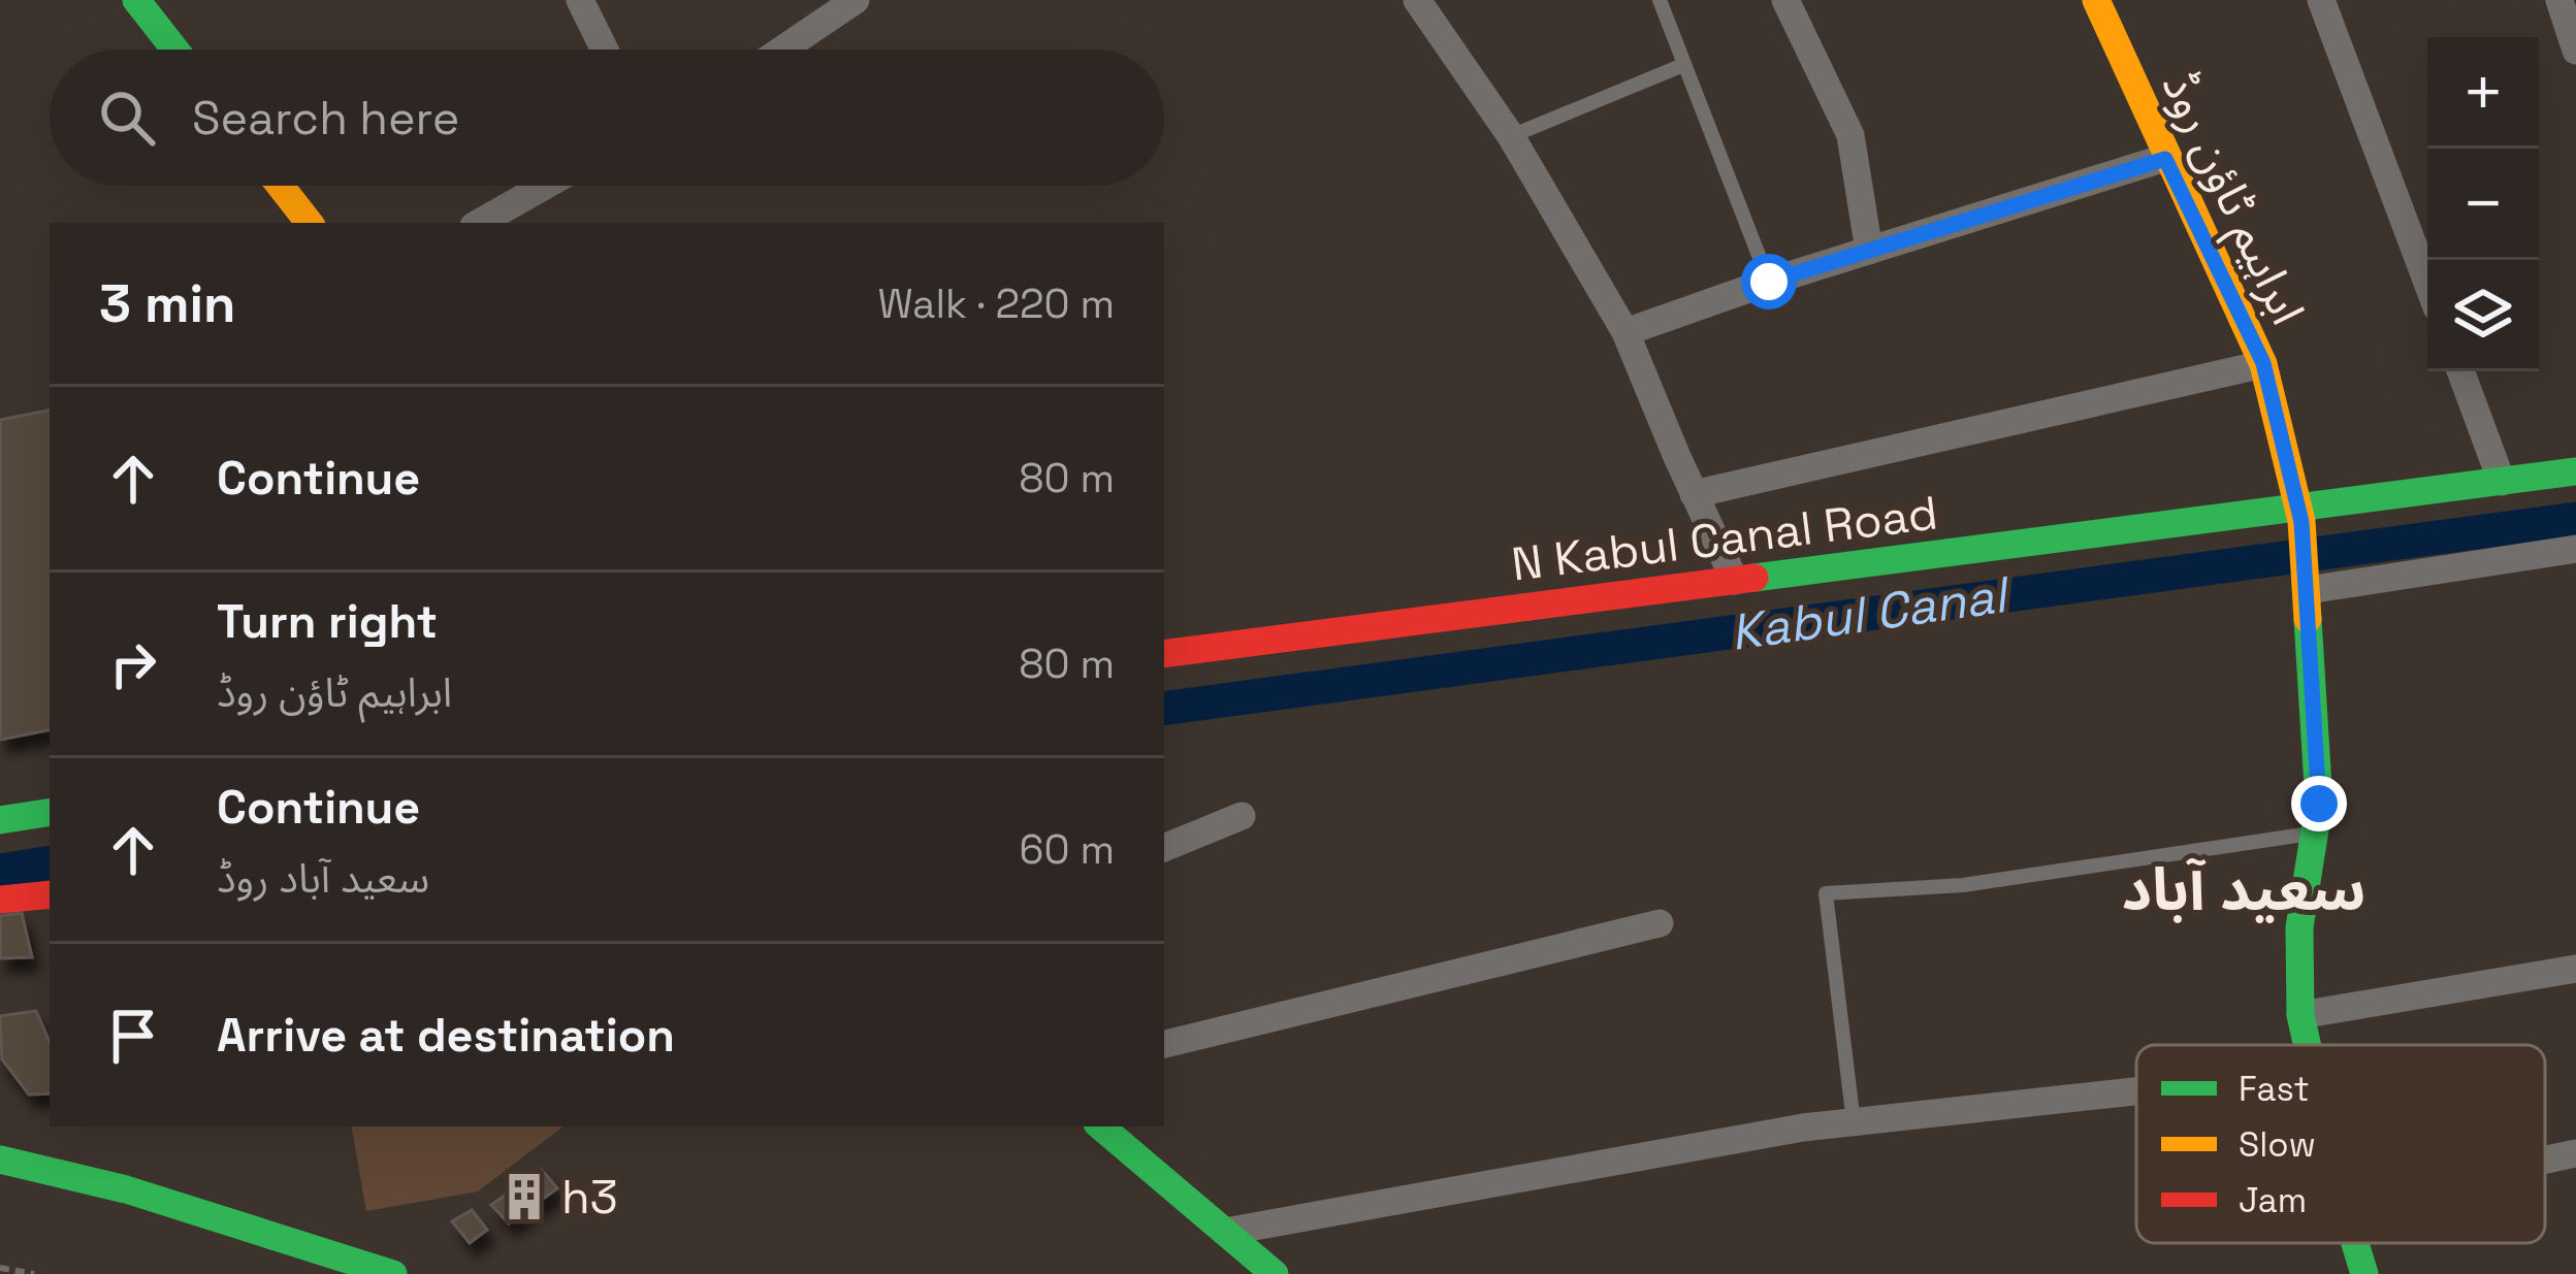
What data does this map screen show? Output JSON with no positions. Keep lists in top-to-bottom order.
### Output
{
  "streets": {
    "main road": ["ابراہیم ٹاؤن روڈ", "N Kabul Canal Road"]
  },
  "crossings": [
    ["ابراہیم ٹاؤن روڈ", "N Kabul Canal Road"]
  ],
  "districts": ["سعید آباد"],
  "water": ["Kabul Canal"],
  "places": {
    "building": ["h3"]
  },
  "legend": ["Fast", "Slow", "Jam"],
  "page": {
    "map_buttons": ["+", "−"],
    "search": "Search here",
    "heading": ["3 min", "Walk · 220 m"],
    "list": [
      ["Continue", "80 m"],
      ["Turn right", "ابراہیم ٹاؤن روڈ", "80 m"],
      ["Continue", "سعید آباد روڈ", "60 m"],
      "Arrive at destination"
    ]
  }
}
